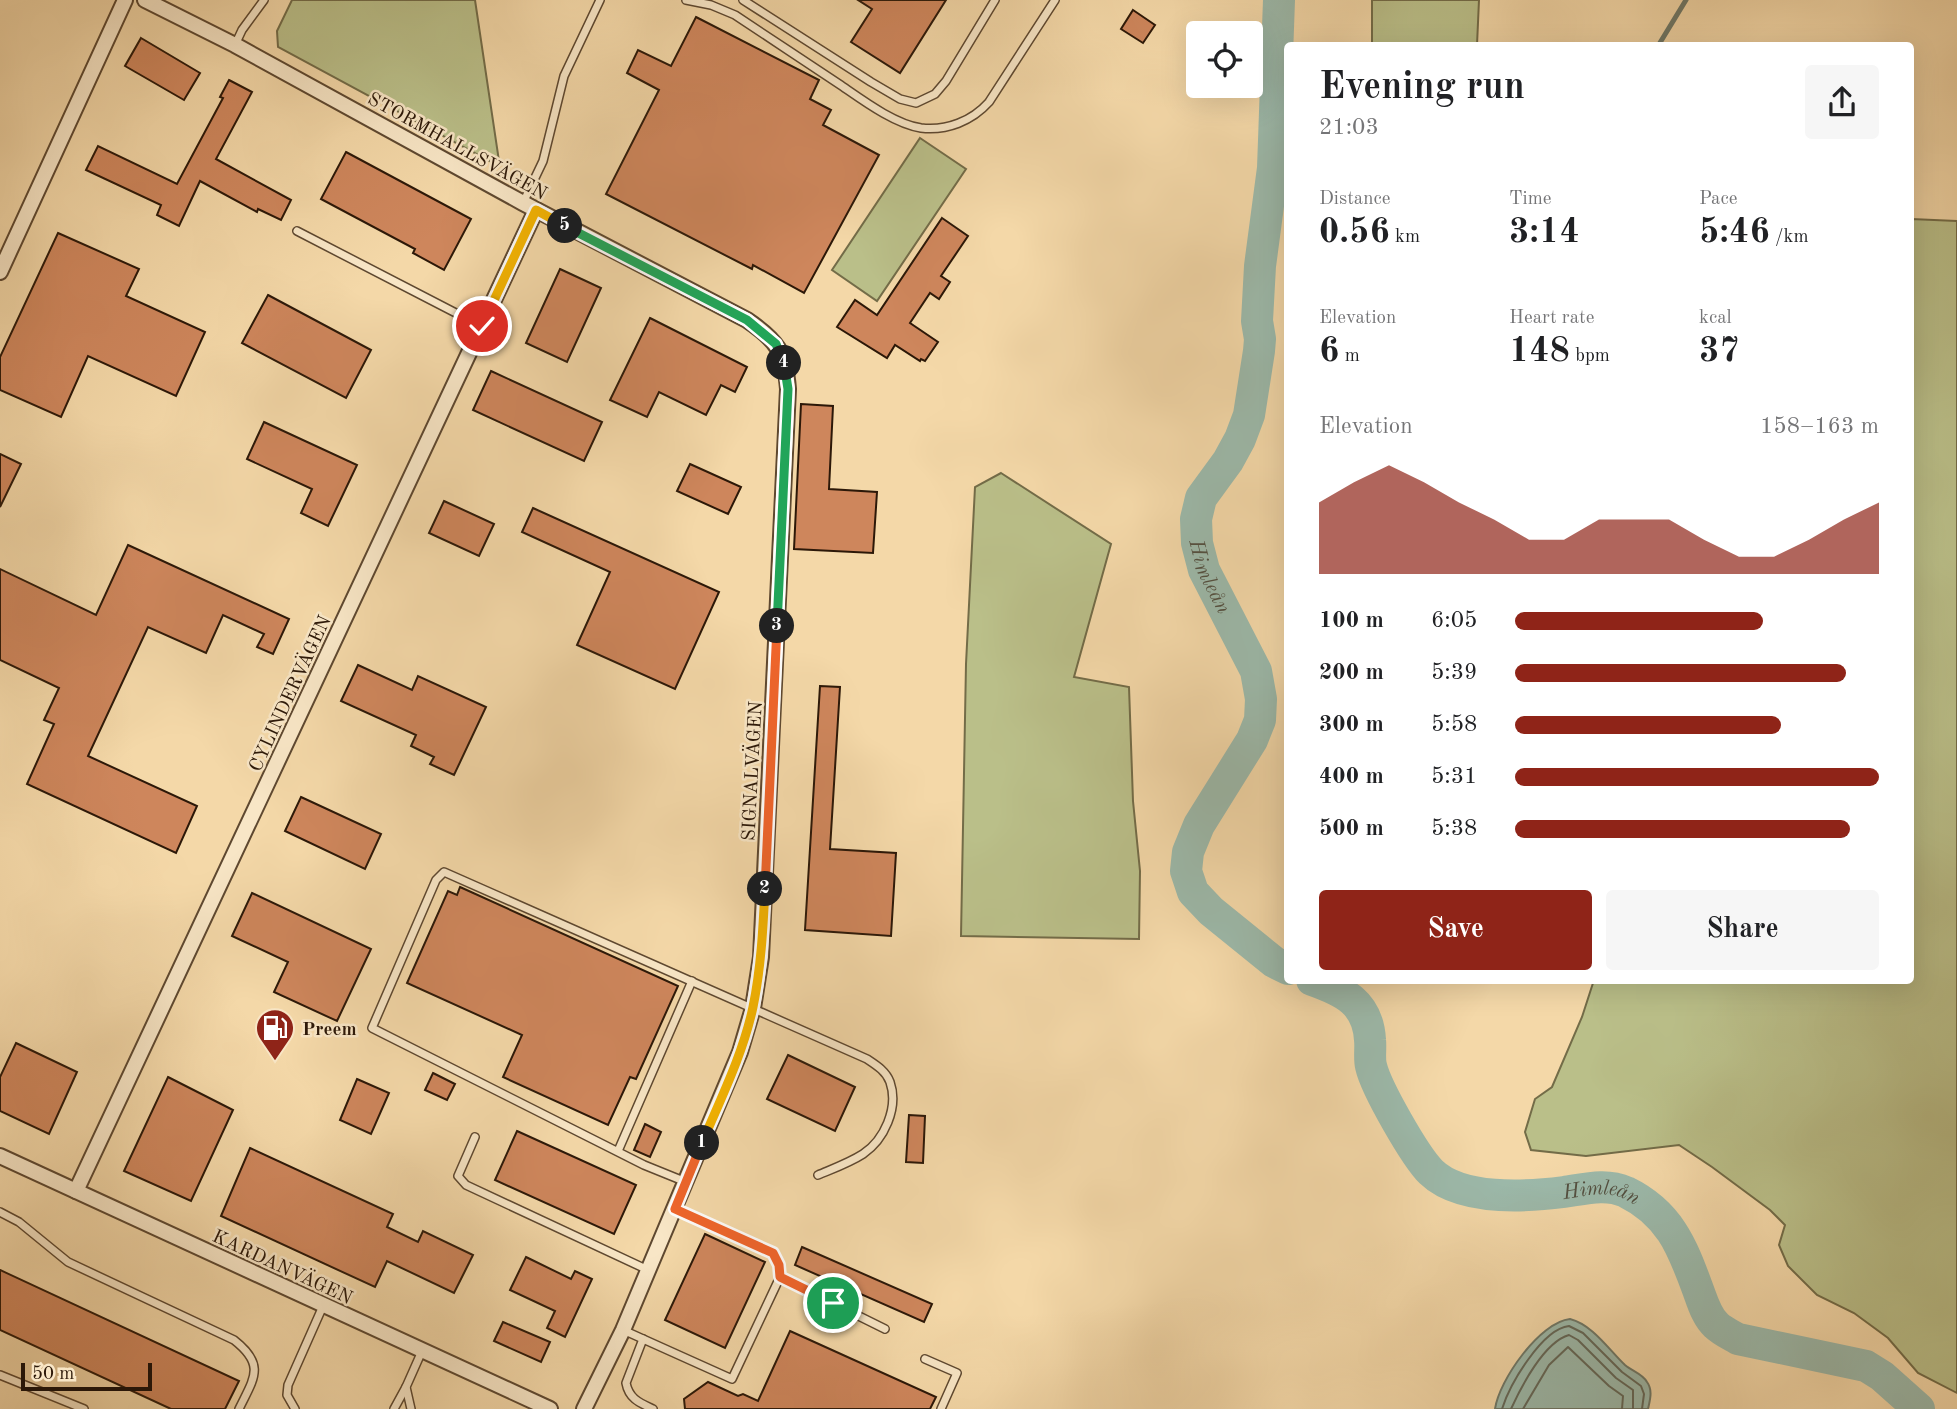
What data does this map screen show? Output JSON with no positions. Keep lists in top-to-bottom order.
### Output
{
  "streets": {
    "street": [
      "STORMHALLSVÄGEN",
      "CYLINDERVÄGEN",
      "SIGNALVÄGEN",
      "KARDANVÄGEN"
    ]
  },
  "crossings": [
    ["STORMHALLSVÄGEN", "CYLINDERVÄGEN"],
    ["STORMHALLSVÄGEN", "SIGNALVÄGEN"],
    ["CYLINDERVÄGEN", "KARDANVÄGEN"]
  ],
  "water": ["Himleån"],
  "places": {
    "fuel station": ["Preem"]
  },
  "scale_bar": "50 m",
  "page": {
    "heading": ["Evening run", "21:03"],
    "stats": [
      ["Distance", "0.56 km"],
      ["Time", "3:14"],
      ["Pace", "5:46 /km"],
      ["Elevation", "6 m"],
      ["Heart rate", "148 bpm"],
      ["kcal", "37"]
    ],
    "pins": [
      "5",
      "4",
      "3",
      "2",
      "1"
    ],
    "chart": ["Elevation", "158–163 m"],
    "list": [
      {
        "name": "100 m",
        "note": "6:05"
      },
      {
        "name": "200 m",
        "note": "5:39"
      },
      {
        "name": "300 m",
        "note": "5:58"
      },
      {
        "name": "400 m",
        "note": "5:31"
      },
      {
        "name": "500 m",
        "note": "5:38"
      }
    ],
    "buttons": ["Save", "Share"],
    "scale": "50 m"
  }
}
